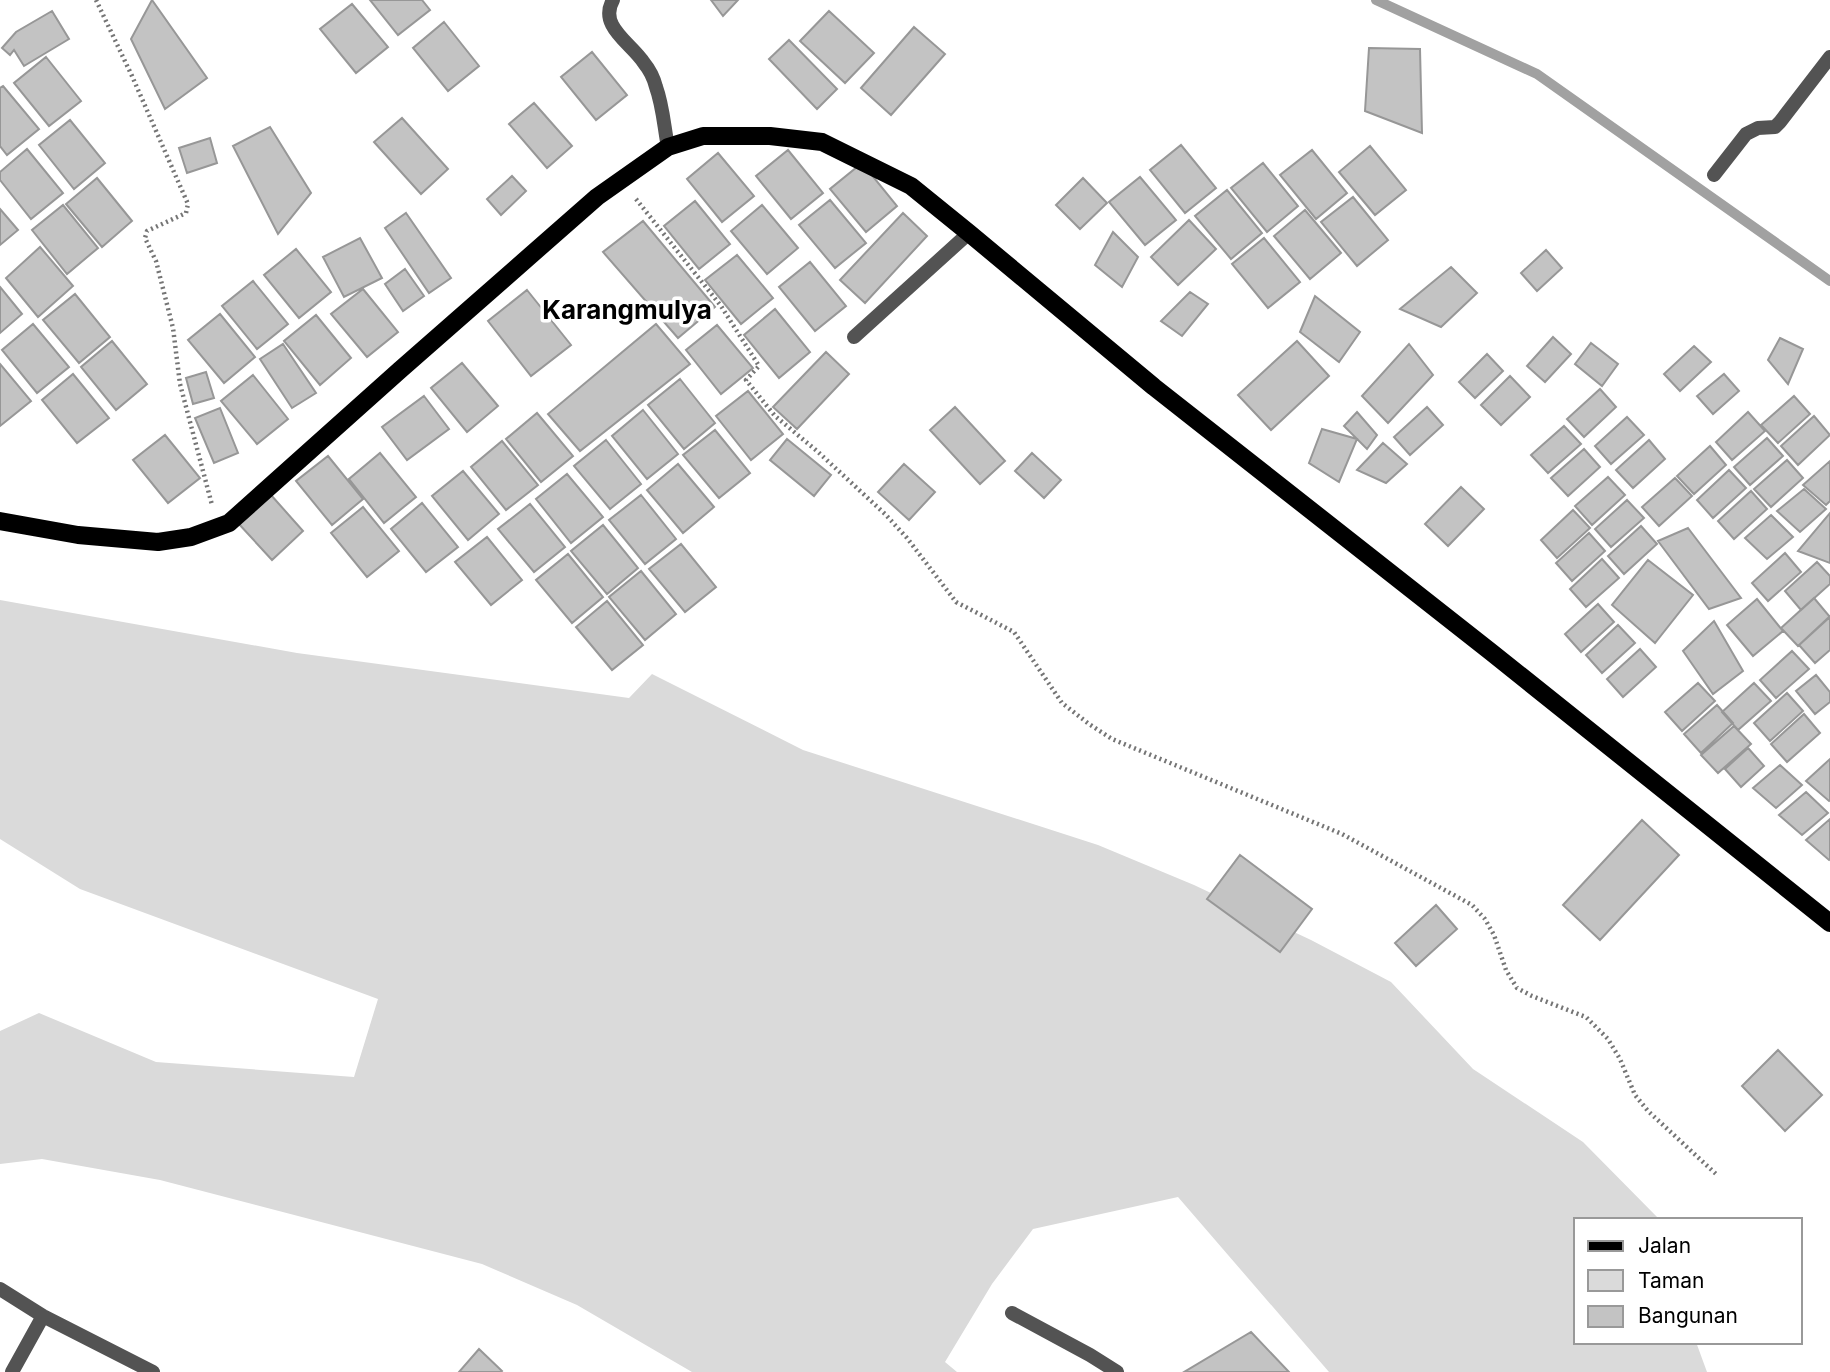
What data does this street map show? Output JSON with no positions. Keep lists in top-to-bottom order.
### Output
{
  "districts": ["Karangmulya"],
  "legend": ["Jalan", "Taman", "Bangunan"]
}
